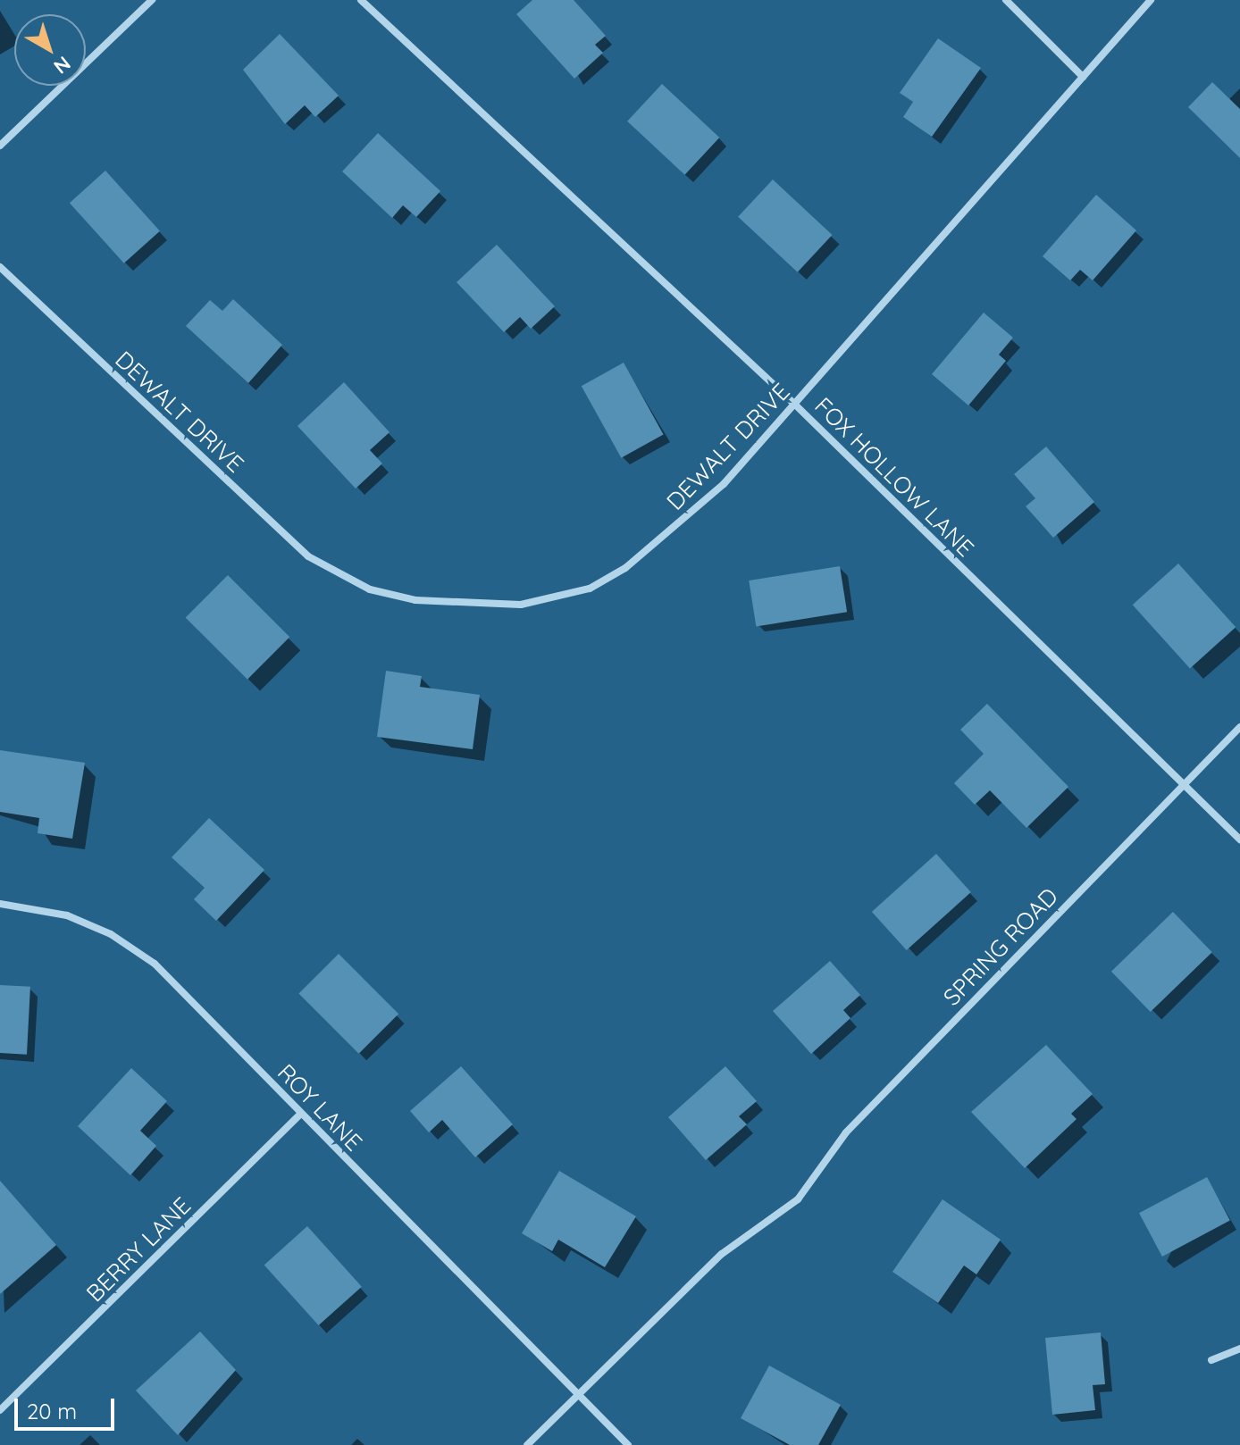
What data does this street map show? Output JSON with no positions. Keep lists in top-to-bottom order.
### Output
{
  "streets": {
    "street": [
      "DEWALT DRIVE",
      "FOX HOLLOW LANE",
      "SPRING ROAD",
      "ROY LANE",
      "BERRY LANE"
    ]
  },
  "crossings": [
    ["DEWALT DRIVE", "FOX HOLLOW LANE"],
    ["FOX HOLLOW LANE", "SPRING ROAD"],
    ["SPRING ROAD", "ROY LANE"],
    ["ROY LANE", "BERRY LANE"]
  ],
  "scale_bar": "20 m",
  "north": "bottom right"
}
